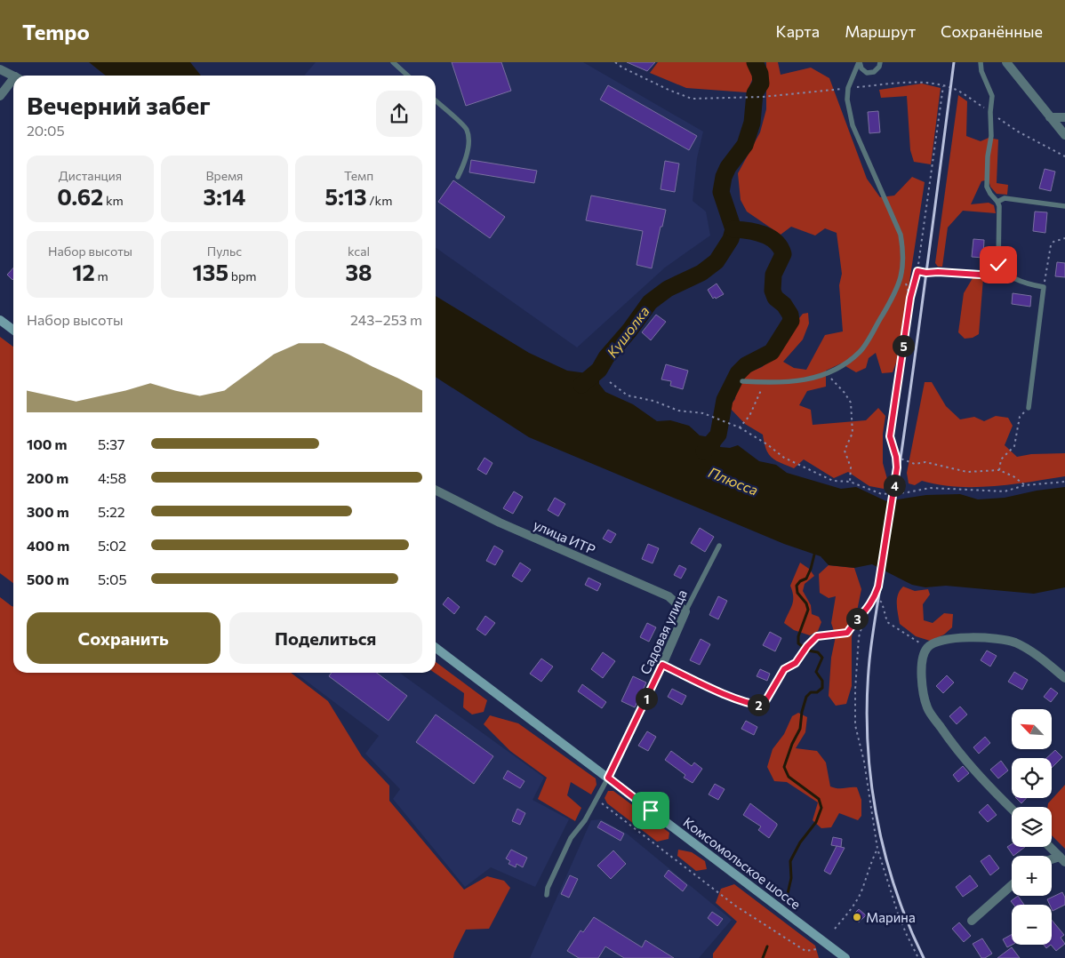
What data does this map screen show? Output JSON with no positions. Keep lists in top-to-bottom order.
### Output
{
  "streets": {
    "main road": ["Комсомольское шоссе"],
    "street": ["улица ИТР", "Садовая улица"]
  },
  "crossings": [
    ["улица ИТР", "Садовая улица"],
    ["Садовая улица", "Комсомольское шоссе"]
  ],
  "water": ["Кушолка", "Плюсса"],
  "places": ["Марина"],
  "north": "top left",
  "page": {
    "header": "Tempo",
    "nav": ["Карта", "Маршрут", "Сохранённые"],
    "heading": ["Вечерний забег", "20:05"],
    "stats": [
      ["Дистанция", "0.62 km"],
      ["Время", "3:14"],
      ["Темп", "5:13 /km"],
      ["Набор высоты", "12 m"],
      ["Пульс", "135 bpm"],
      ["kcal", "38"]
    ],
    "chart": ["Набор высоты", "243–253 m"],
    "pins": [
      "5",
      "4",
      "3",
      "1",
      "2"
    ],
    "list": [
      {
        "name": "100 m",
        "note": "5:37"
      },
      {
        "name": "200 m",
        "note": "4:58"
      },
      {
        "name": "300 m",
        "note": "5:22"
      },
      {
        "name": "400 m",
        "note": "5:02"
      },
      {
        "name": "500 m",
        "note": "5:05"
      }
    ],
    "buttons": ["Сохранить", "Поделиться"],
    "map_buttons": ["+", "−"]
  }
}
